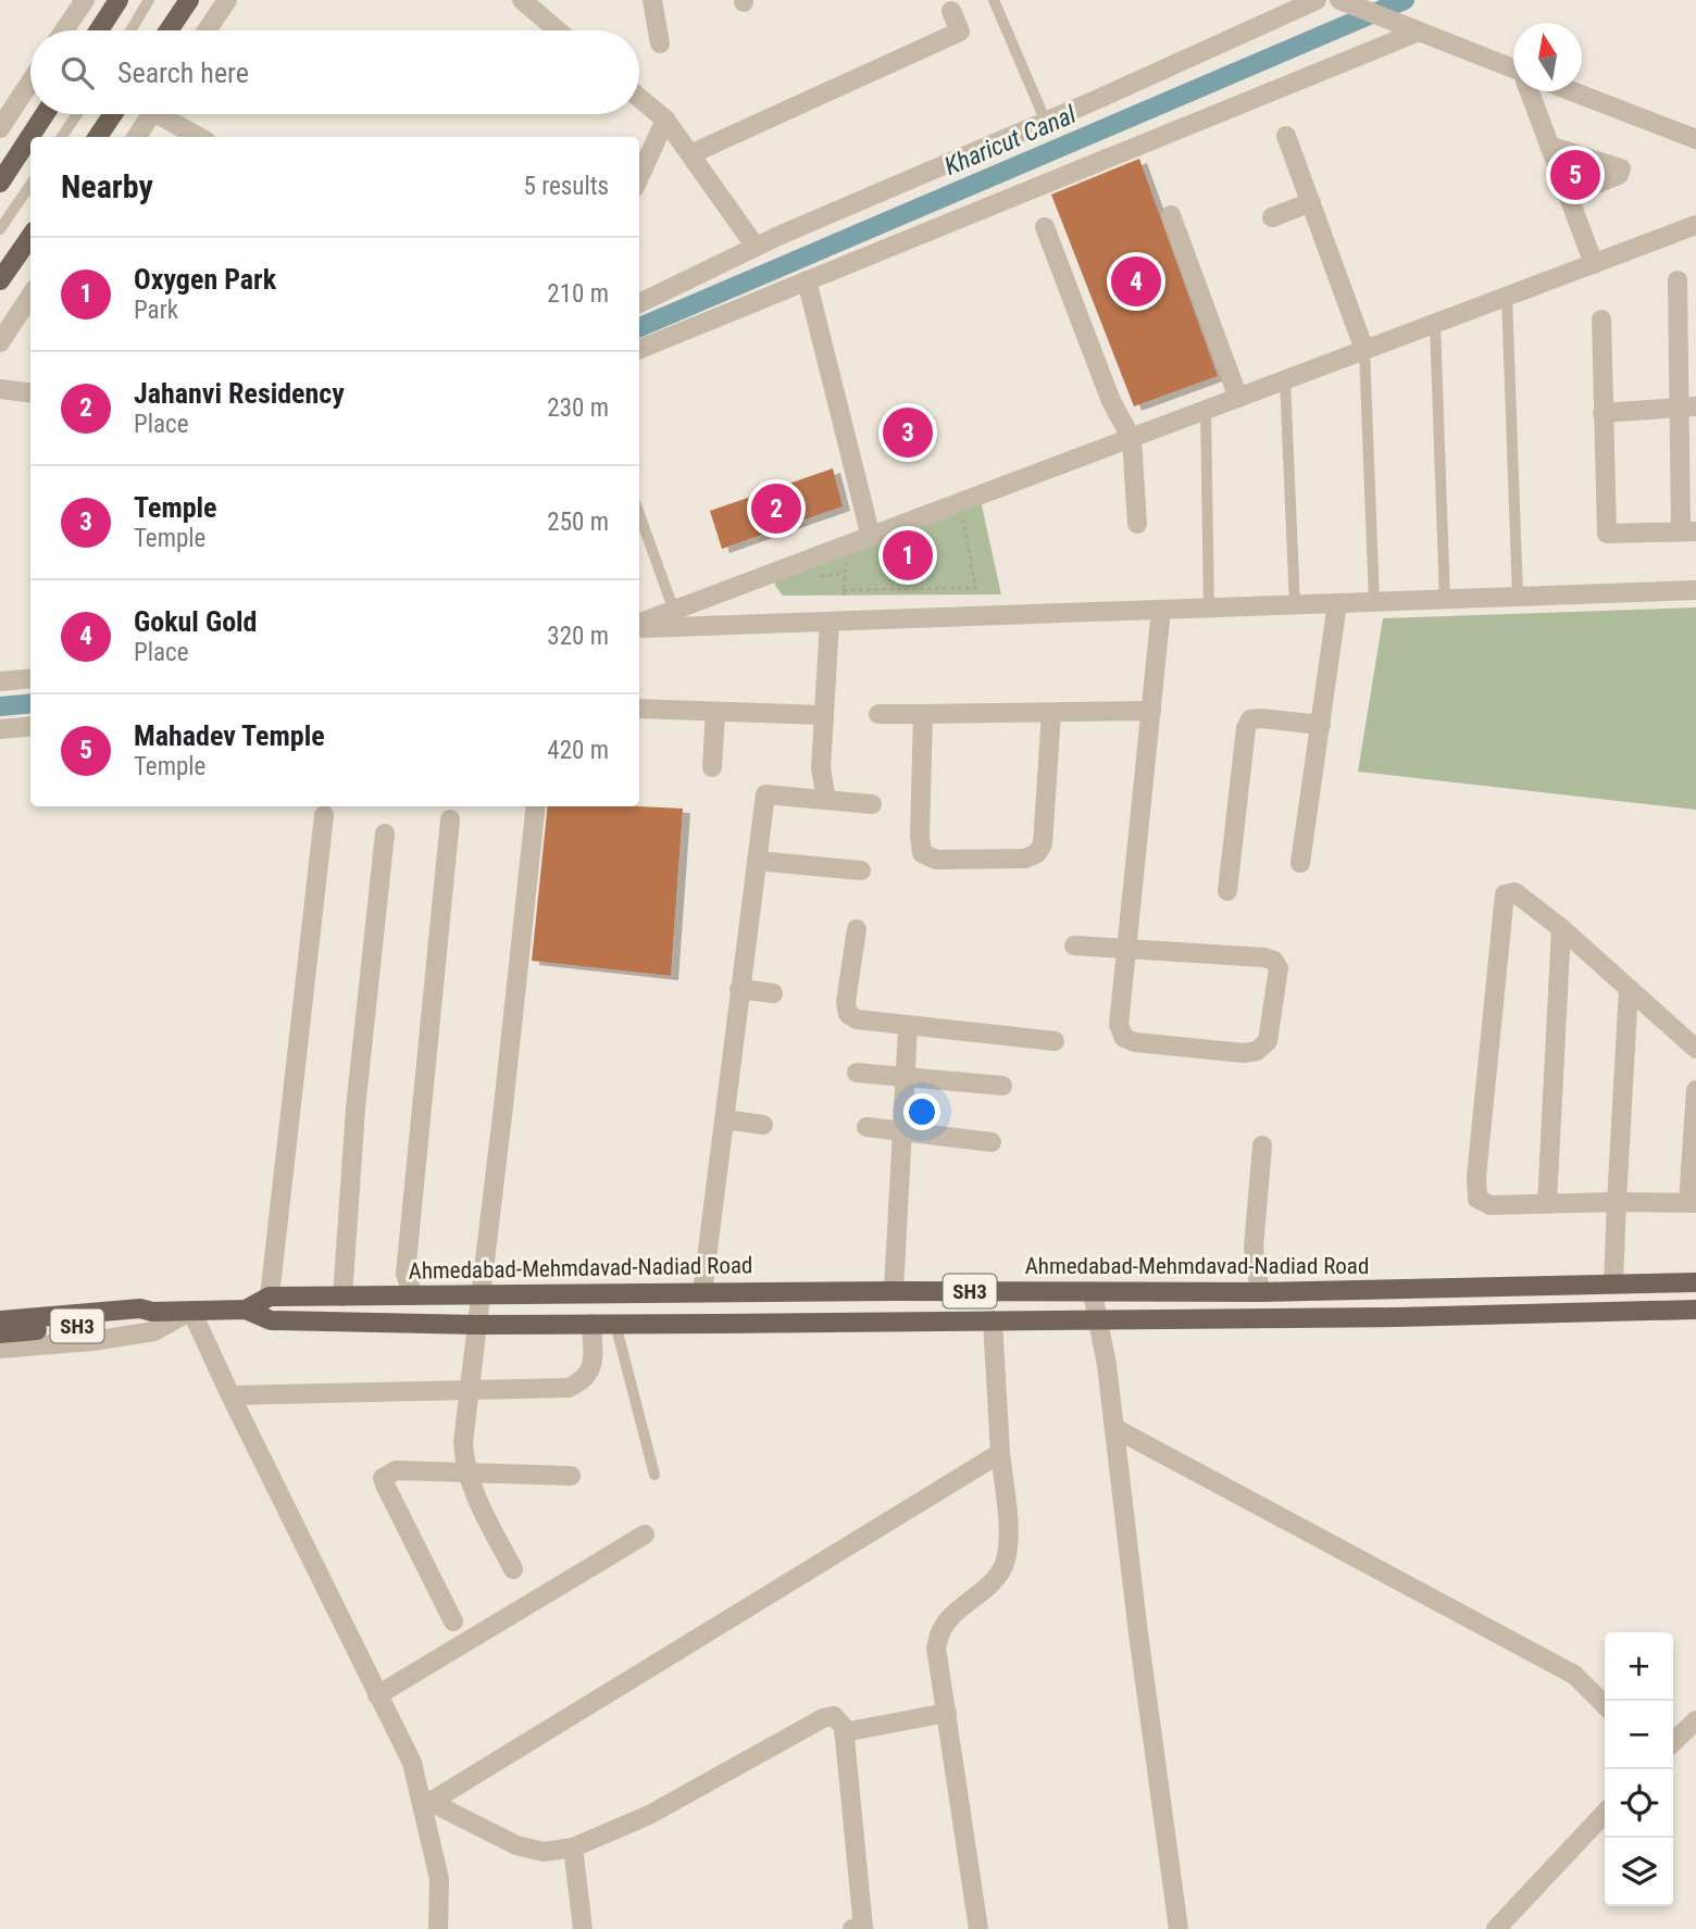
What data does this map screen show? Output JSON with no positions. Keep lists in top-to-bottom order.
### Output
{
  "streets": {
    "main road": ["Ahmedabad-Mehmdavad-Nadiad Road", "SH3"]
  },
  "water": ["Kharicut Canal"],
  "north": "top",
  "page": {
    "search": "Search here",
    "heading": ["Nearby", "5 results"],
    "pins": [
      "5",
      "4",
      "3",
      "2",
      "1"
    ],
    "list": [
      {
        "mark": "1",
        "name": "Oxygen Park",
        "note": "Park",
        "value": "210 m"
      },
      {
        "mark": "2",
        "name": "Jahanvi Residency",
        "note": "Place",
        "value": "230 m"
      },
      {
        "mark": "3",
        "name": "Temple",
        "note": "Temple",
        "value": "250 m"
      },
      {
        "mark": "4",
        "name": "Gokul Gold",
        "note": "Place",
        "value": "320 m"
      },
      {
        "mark": "5",
        "name": "Mahadev Temple",
        "note": "Temple",
        "value": "420 m"
      }
    ],
    "map_buttons": ["+", "−"]
  }
}
